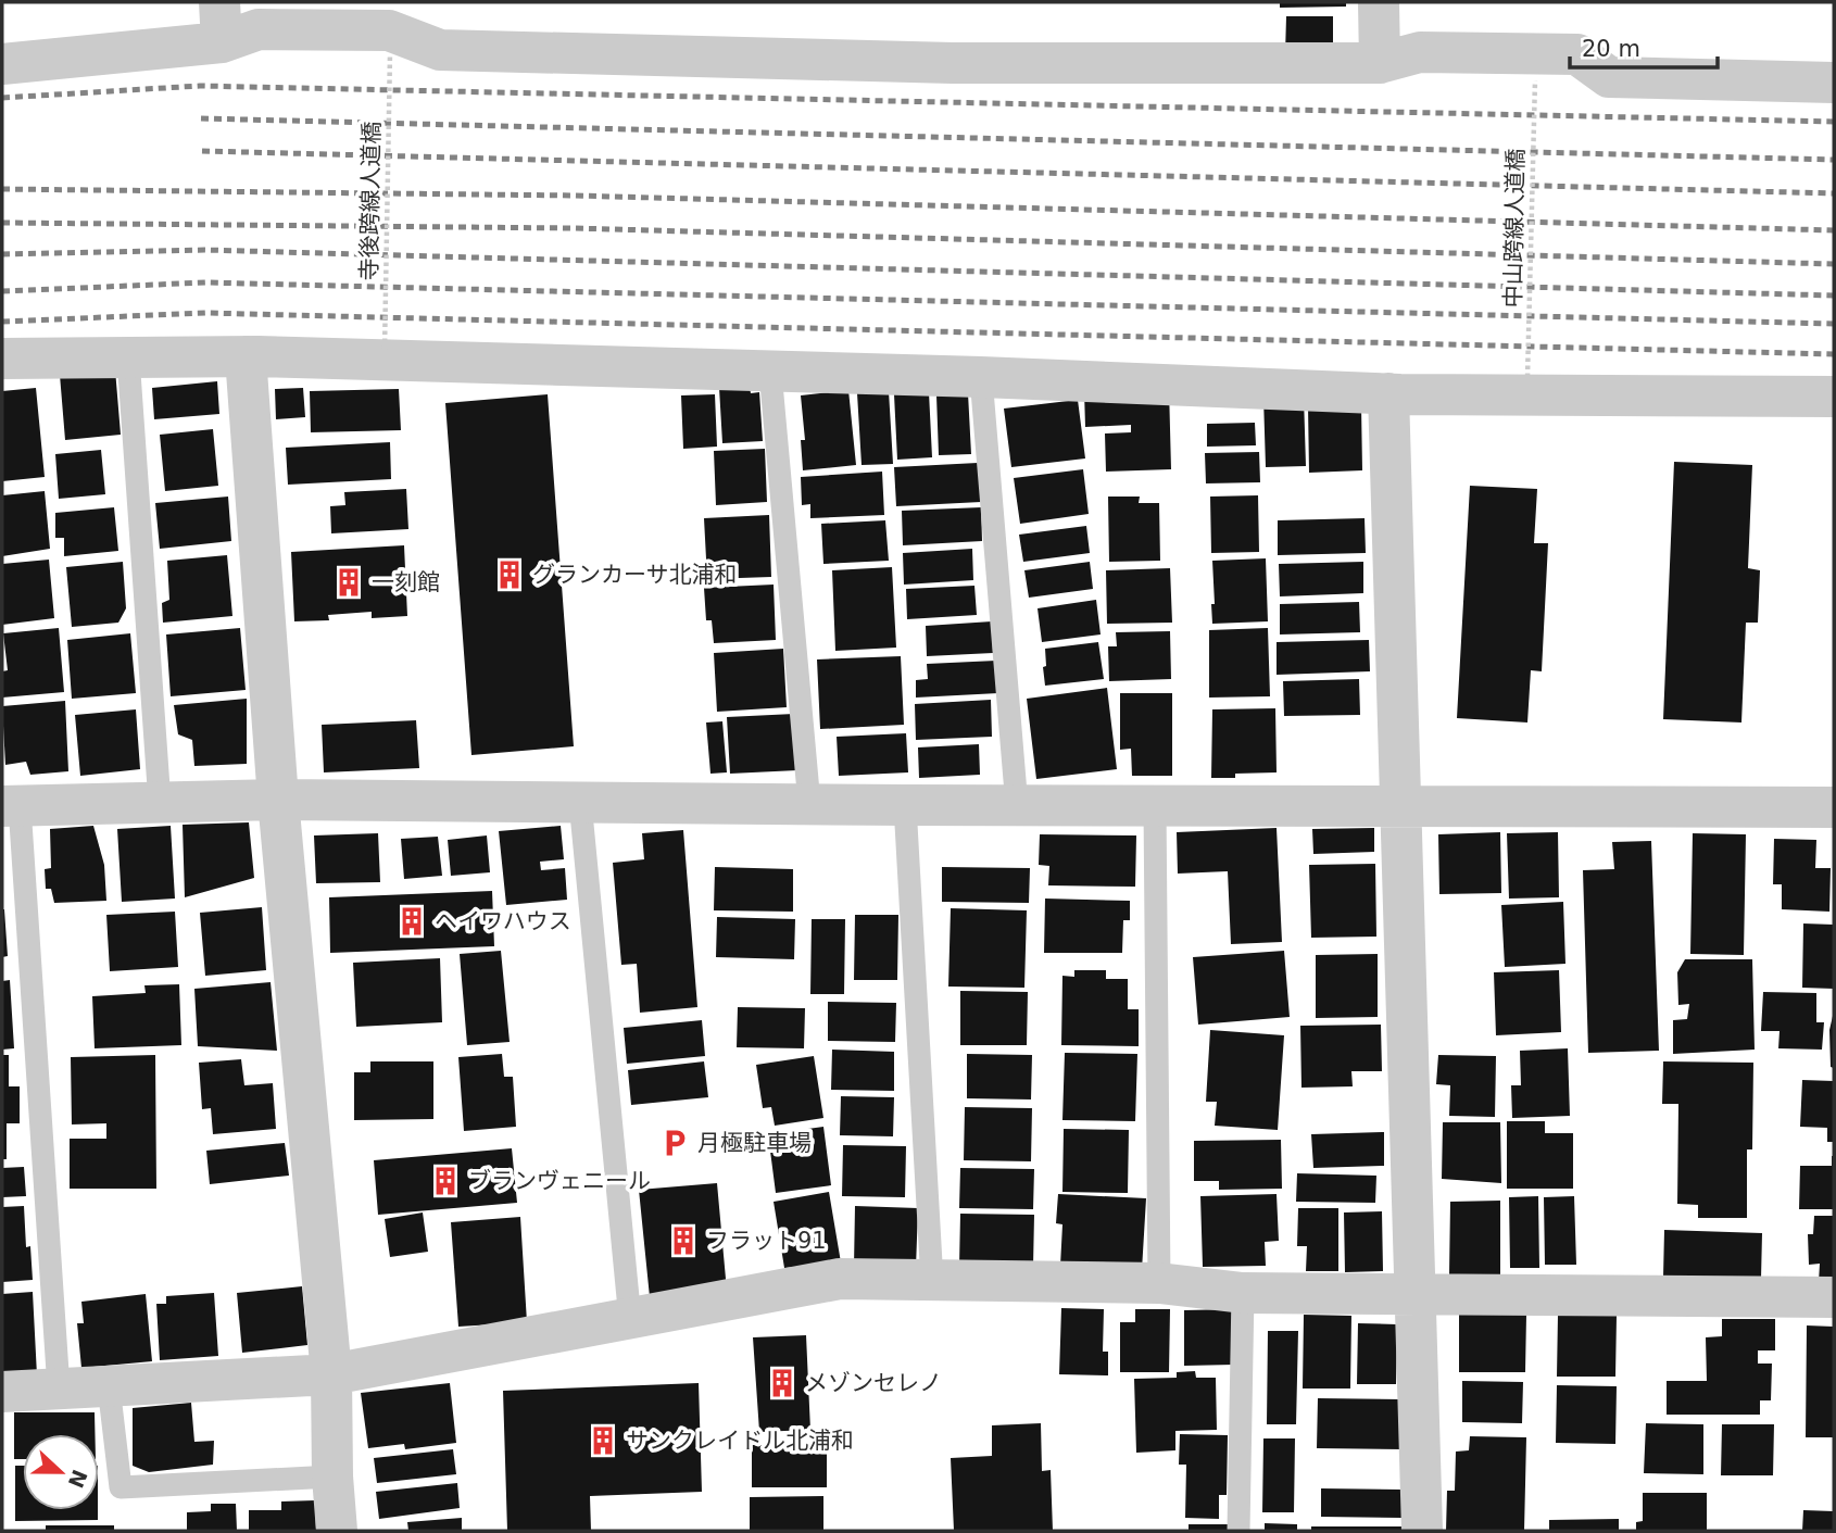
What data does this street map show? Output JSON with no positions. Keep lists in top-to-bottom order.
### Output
{
  "streets": {
    "path": ["寺後跨線人道橋", "中山跨線人道橋"]
  },
  "places": {
    "building": [
      "グランカーサ北浦和",
      "一刻館",
      "ヘイワハウス",
      "ブランヴェニール",
      "フラット91",
      "メゾンセレノ",
      "サンクレイドル北浦和"
    ],
    "parking": ["月極駐車場"]
  },
  "scale_bar": "20 m",
  "north": "right"
}
